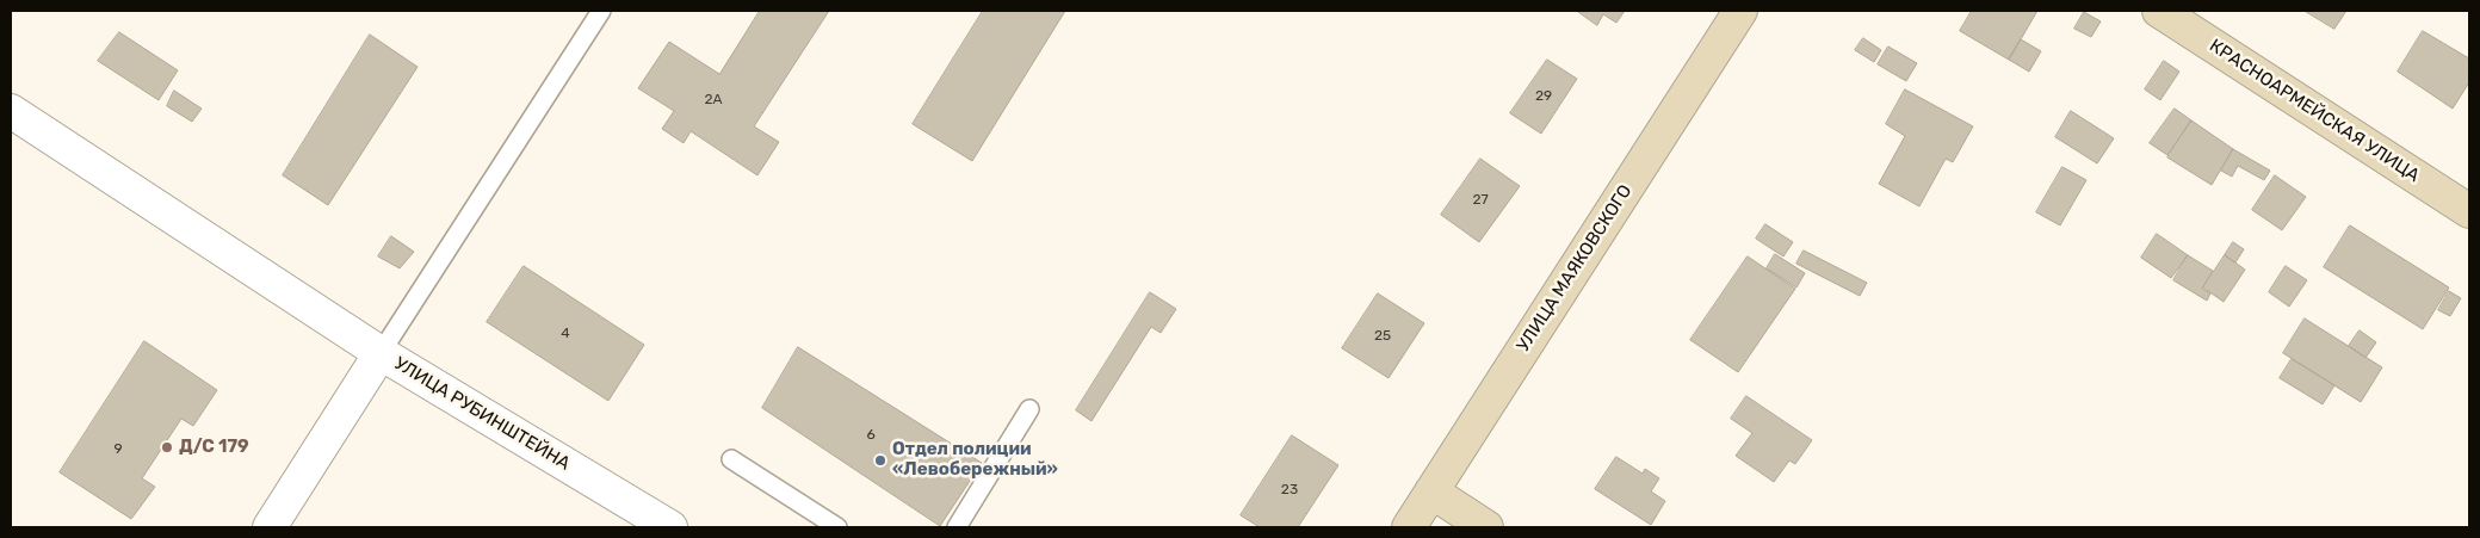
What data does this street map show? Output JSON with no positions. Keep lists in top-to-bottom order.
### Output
{
  "streets": {
    "street": ["КРАСНОАРМЕЙСКАЯ УЛИЦА", "УЛИЦА МАЯКОВСКОГО", "УЛИЦА РУБИНШТЕЙНА"]
  },
  "places": ["Д/С 179", "Отдел полиции «Левобережный»"],
  "house_numbers": [
    "29",
    "2А",
    "27",
    "4",
    "25",
    "6",
    "9",
    "23"
  ]
}
